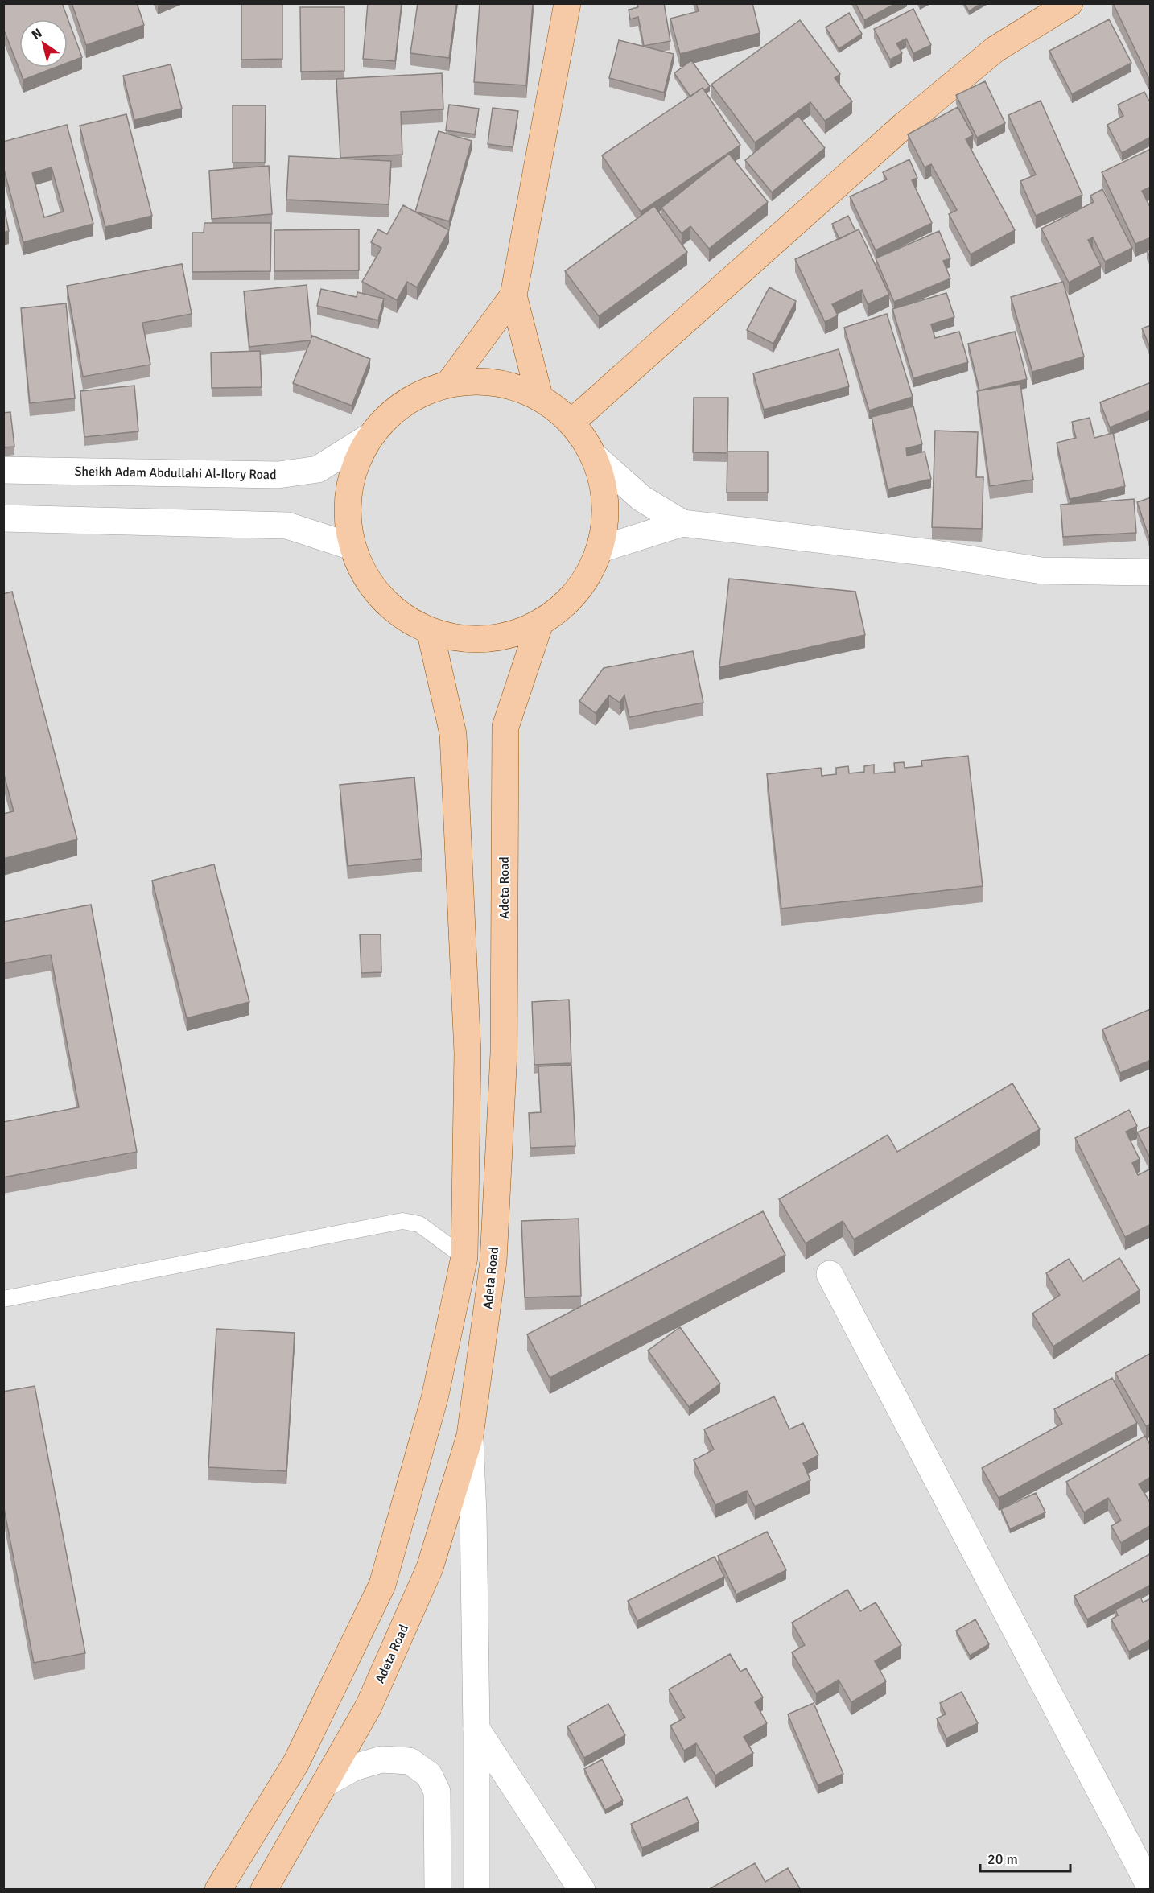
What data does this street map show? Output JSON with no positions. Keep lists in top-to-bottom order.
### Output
{
  "streets": {
    "main road": ["Adeta Road"],
    "street": ["Sheikh Adam Abdullahi Al-Ilory Road"]
  },
  "scale_bar": "20 m",
  "north": "top left"
}
